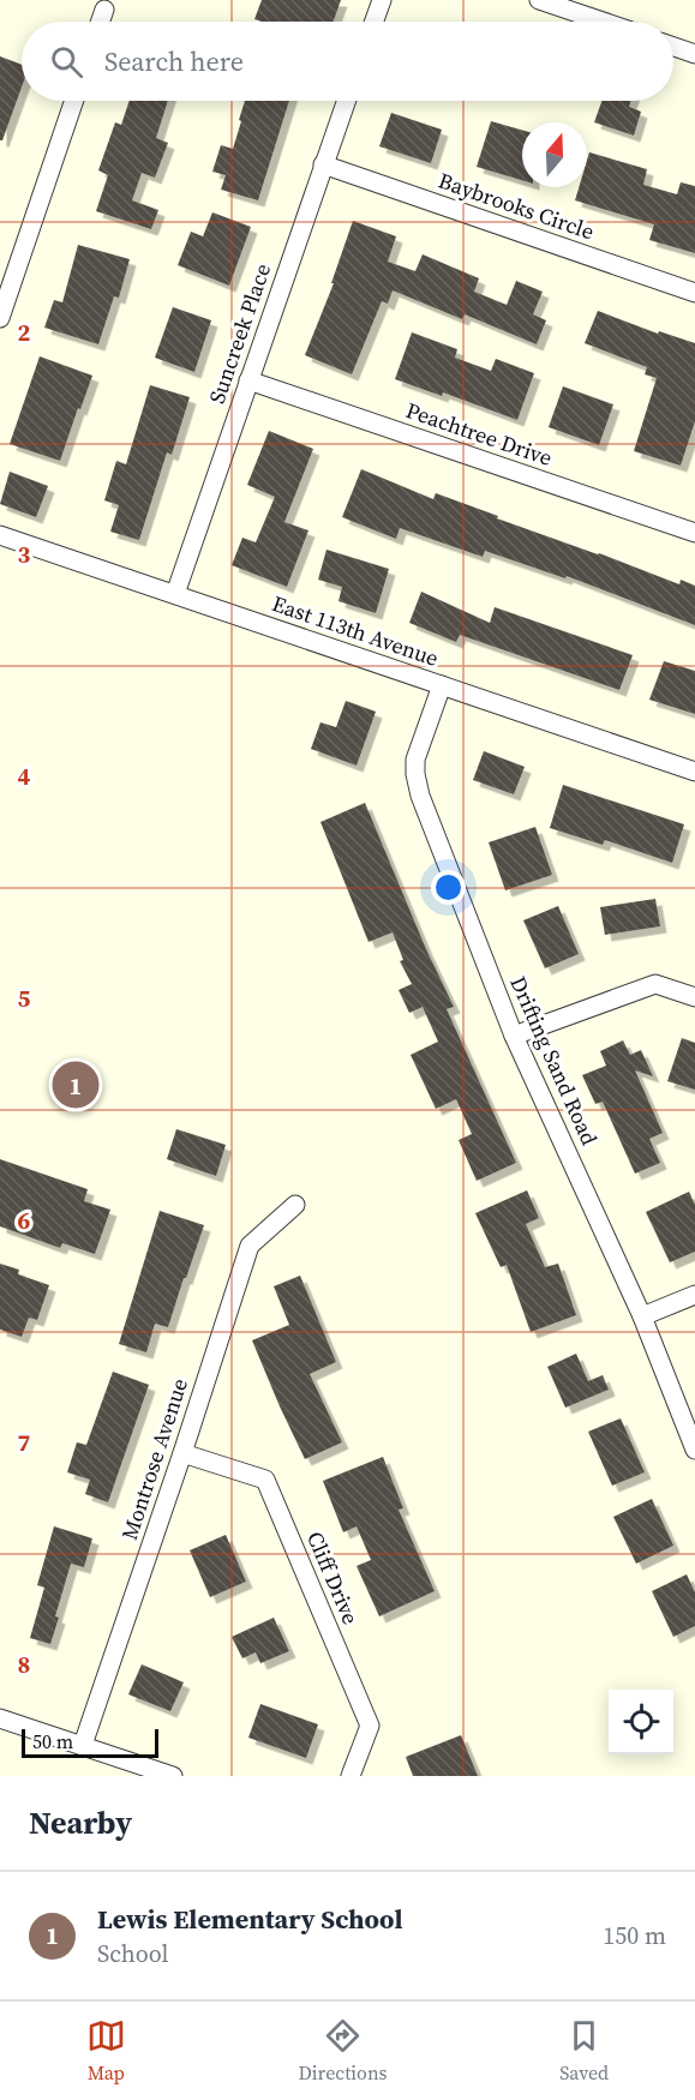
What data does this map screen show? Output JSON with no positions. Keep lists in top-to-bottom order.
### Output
{
  "streets": {
    "street": [
      "Baybrooks Circle",
      "Suncreek Place",
      "Peachtree Drive",
      "East 113th Avenue",
      "Drifting Sand Road",
      "Montrose Avenue",
      "Cliff Drive"
    ]
  },
  "crossings": [
    ["Baybrooks Circle", "Suncreek Place"],
    ["Suncreek Place", "Peachtree Drive"],
    ["Suncreek Place", "East 113th Avenue"],
    ["East 113th Avenue", "Drifting Sand Road"],
    ["Montrose Avenue", "Cliff Drive"]
  ],
  "scale_bar": "50 m",
  "north": "top",
  "page": {
    "search": "Search here",
    "pins": "1",
    "scale": "50 m",
    "heading": "Nearby",
    "list": [
      {
        "mark": "1",
        "name": "Lewis Elementary School",
        "note": "School",
        "value": "150 m"
      }
    ],
    "nav": ["Map", "Directions", "Saved"]
  },
  "grid": {
    "rows": [
      "2",
      "3",
      "4",
      "5",
      "6",
      "7",
      "8"
    ]
  }
}
